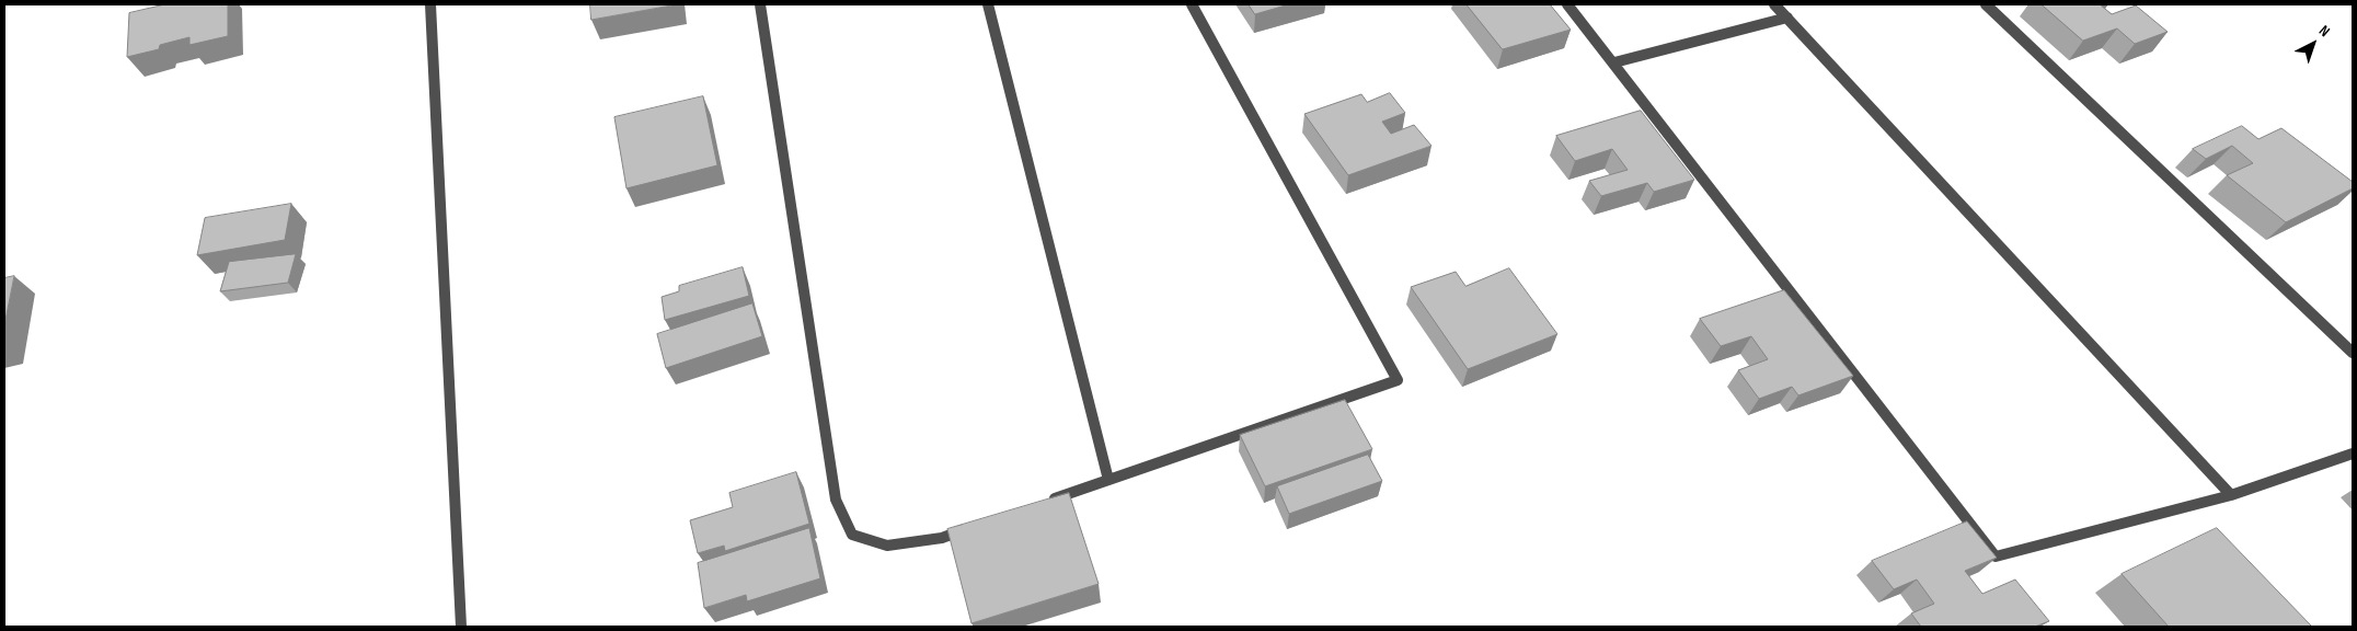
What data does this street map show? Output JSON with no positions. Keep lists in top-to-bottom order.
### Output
{
  "north": "top right"
}
